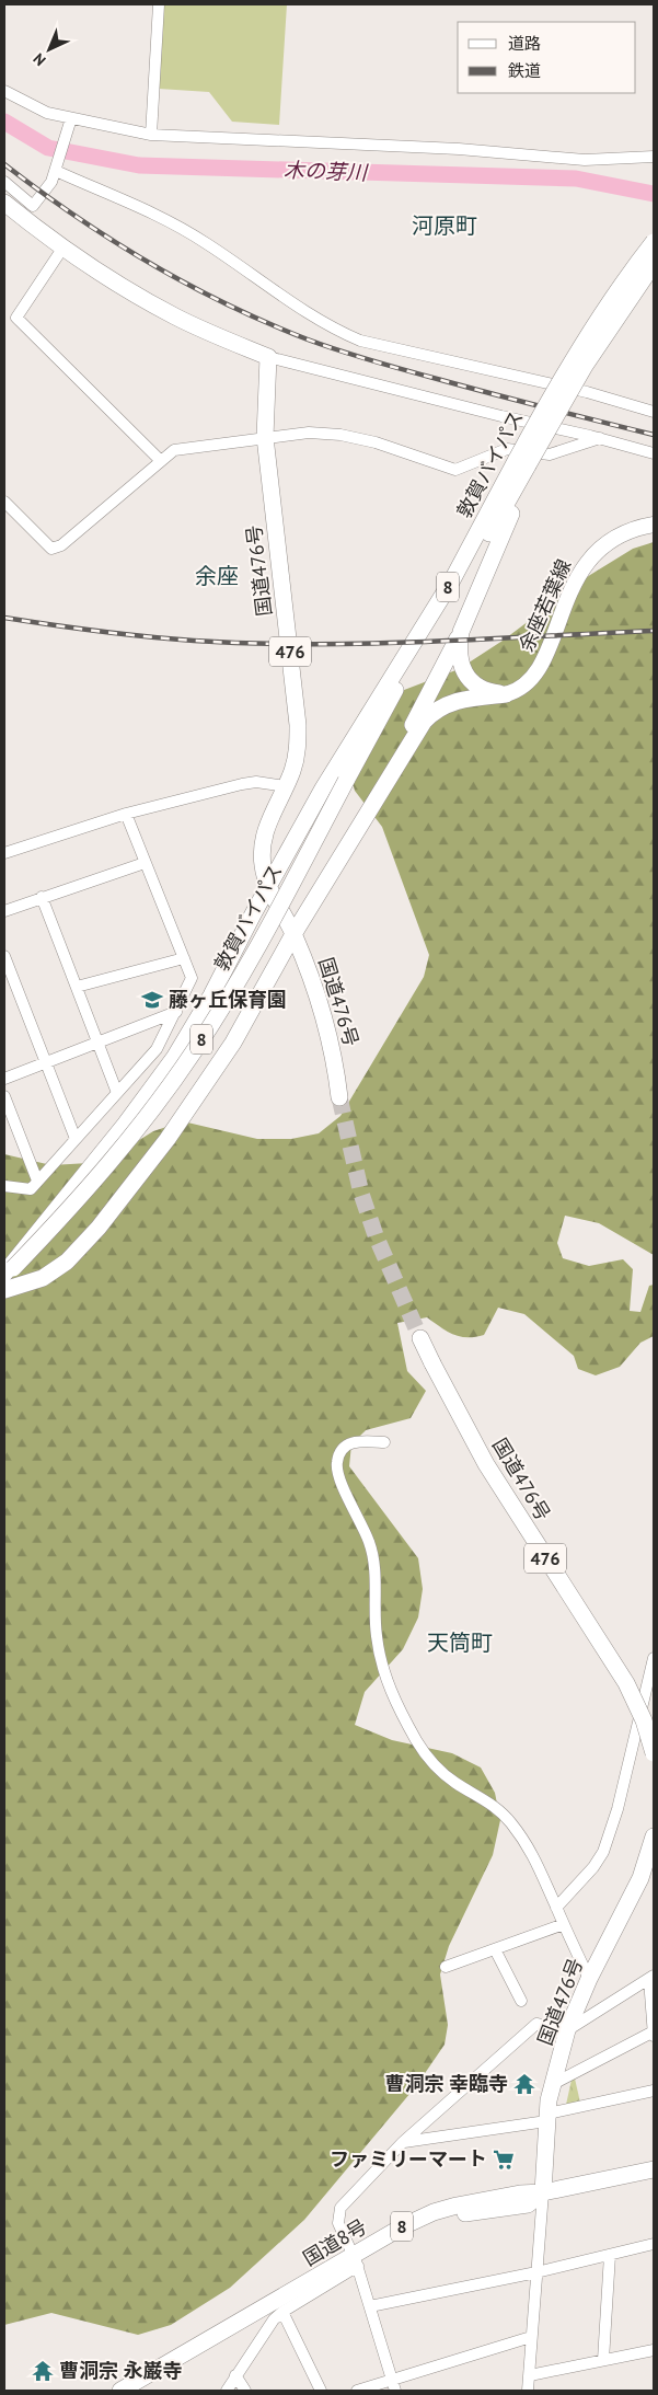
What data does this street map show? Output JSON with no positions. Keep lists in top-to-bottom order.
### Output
{
  "streets": {
    "highway": [
      "敦賀バイパス",
      "国道476号",
      "8",
      "476",
      "国道8号"
    ],
    "main road": ["余座若葉線"]
  },
  "crossings": [
    ["国道476号", "国道8号"]
  ],
  "districts": ["河原町", "余座", "天筒町"],
  "water": ["木の芽川"],
  "places": {
    "school or university": ["藤ヶ丘保育園"],
    "temple": ["曹洞宗 幸臨寺", "曹洞宗 永巌寺"],
    "supermarket": ["ファミリーマート"]
  },
  "legend": ["道路", "鉄道"],
  "north": "bottom left"
}
